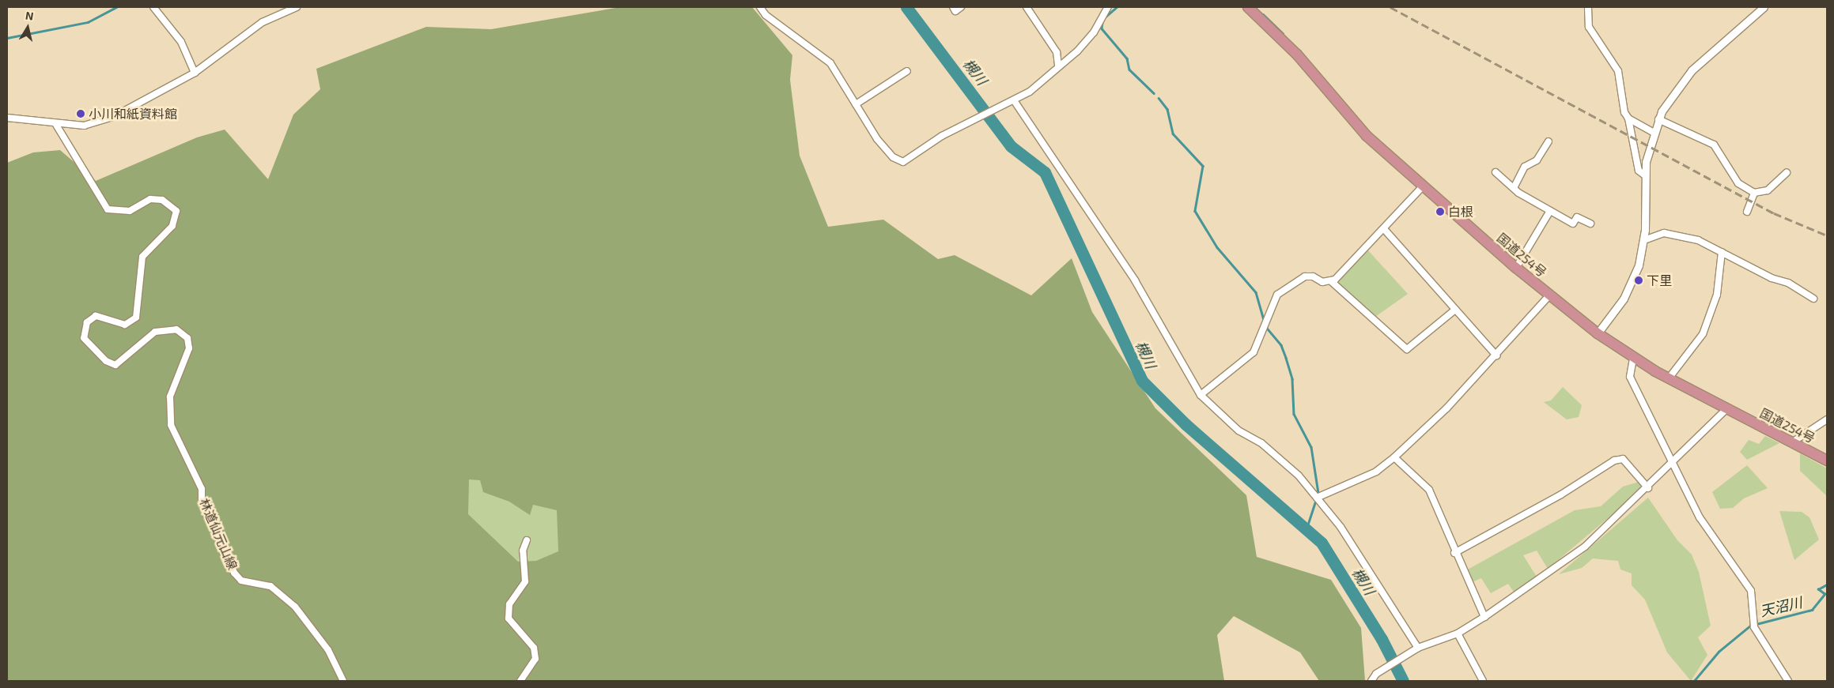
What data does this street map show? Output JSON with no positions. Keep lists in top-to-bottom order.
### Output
{
  "streets": {
    "highway": ["国道254号"],
    "street": ["林道仙元山線"]
  },
  "water": ["槻川", "天沼川"],
  "places": ["小川和紙資料館", "白根", "下里"],
  "north": "top"
}
